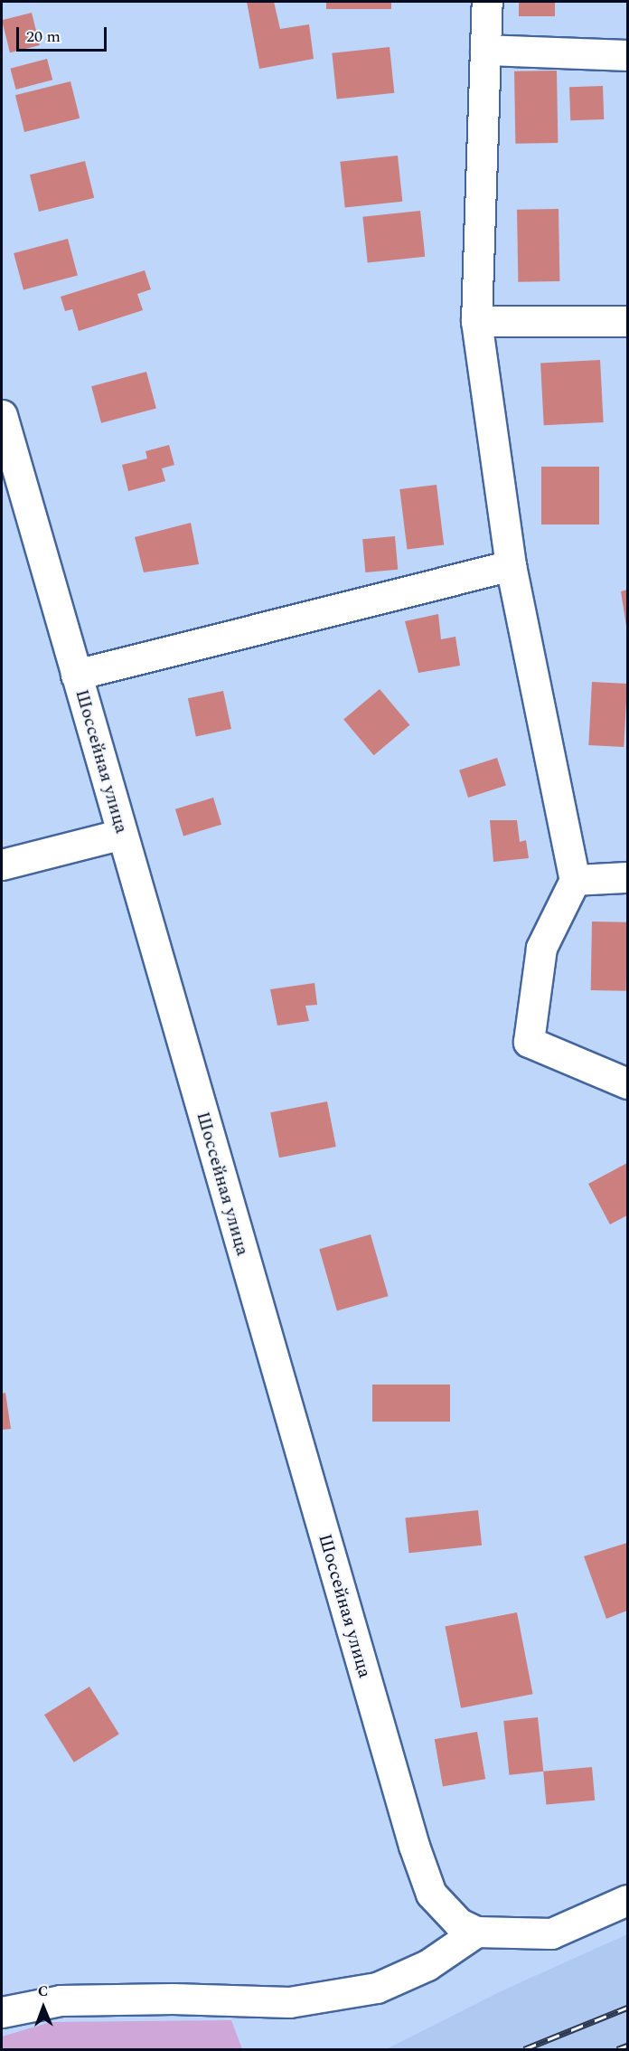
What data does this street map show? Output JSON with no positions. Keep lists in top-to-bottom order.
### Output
{
  "streets": {
    "street": ["Шоссейная улица"]
  },
  "scale_bar": "20 m",
  "north": "top"
}
